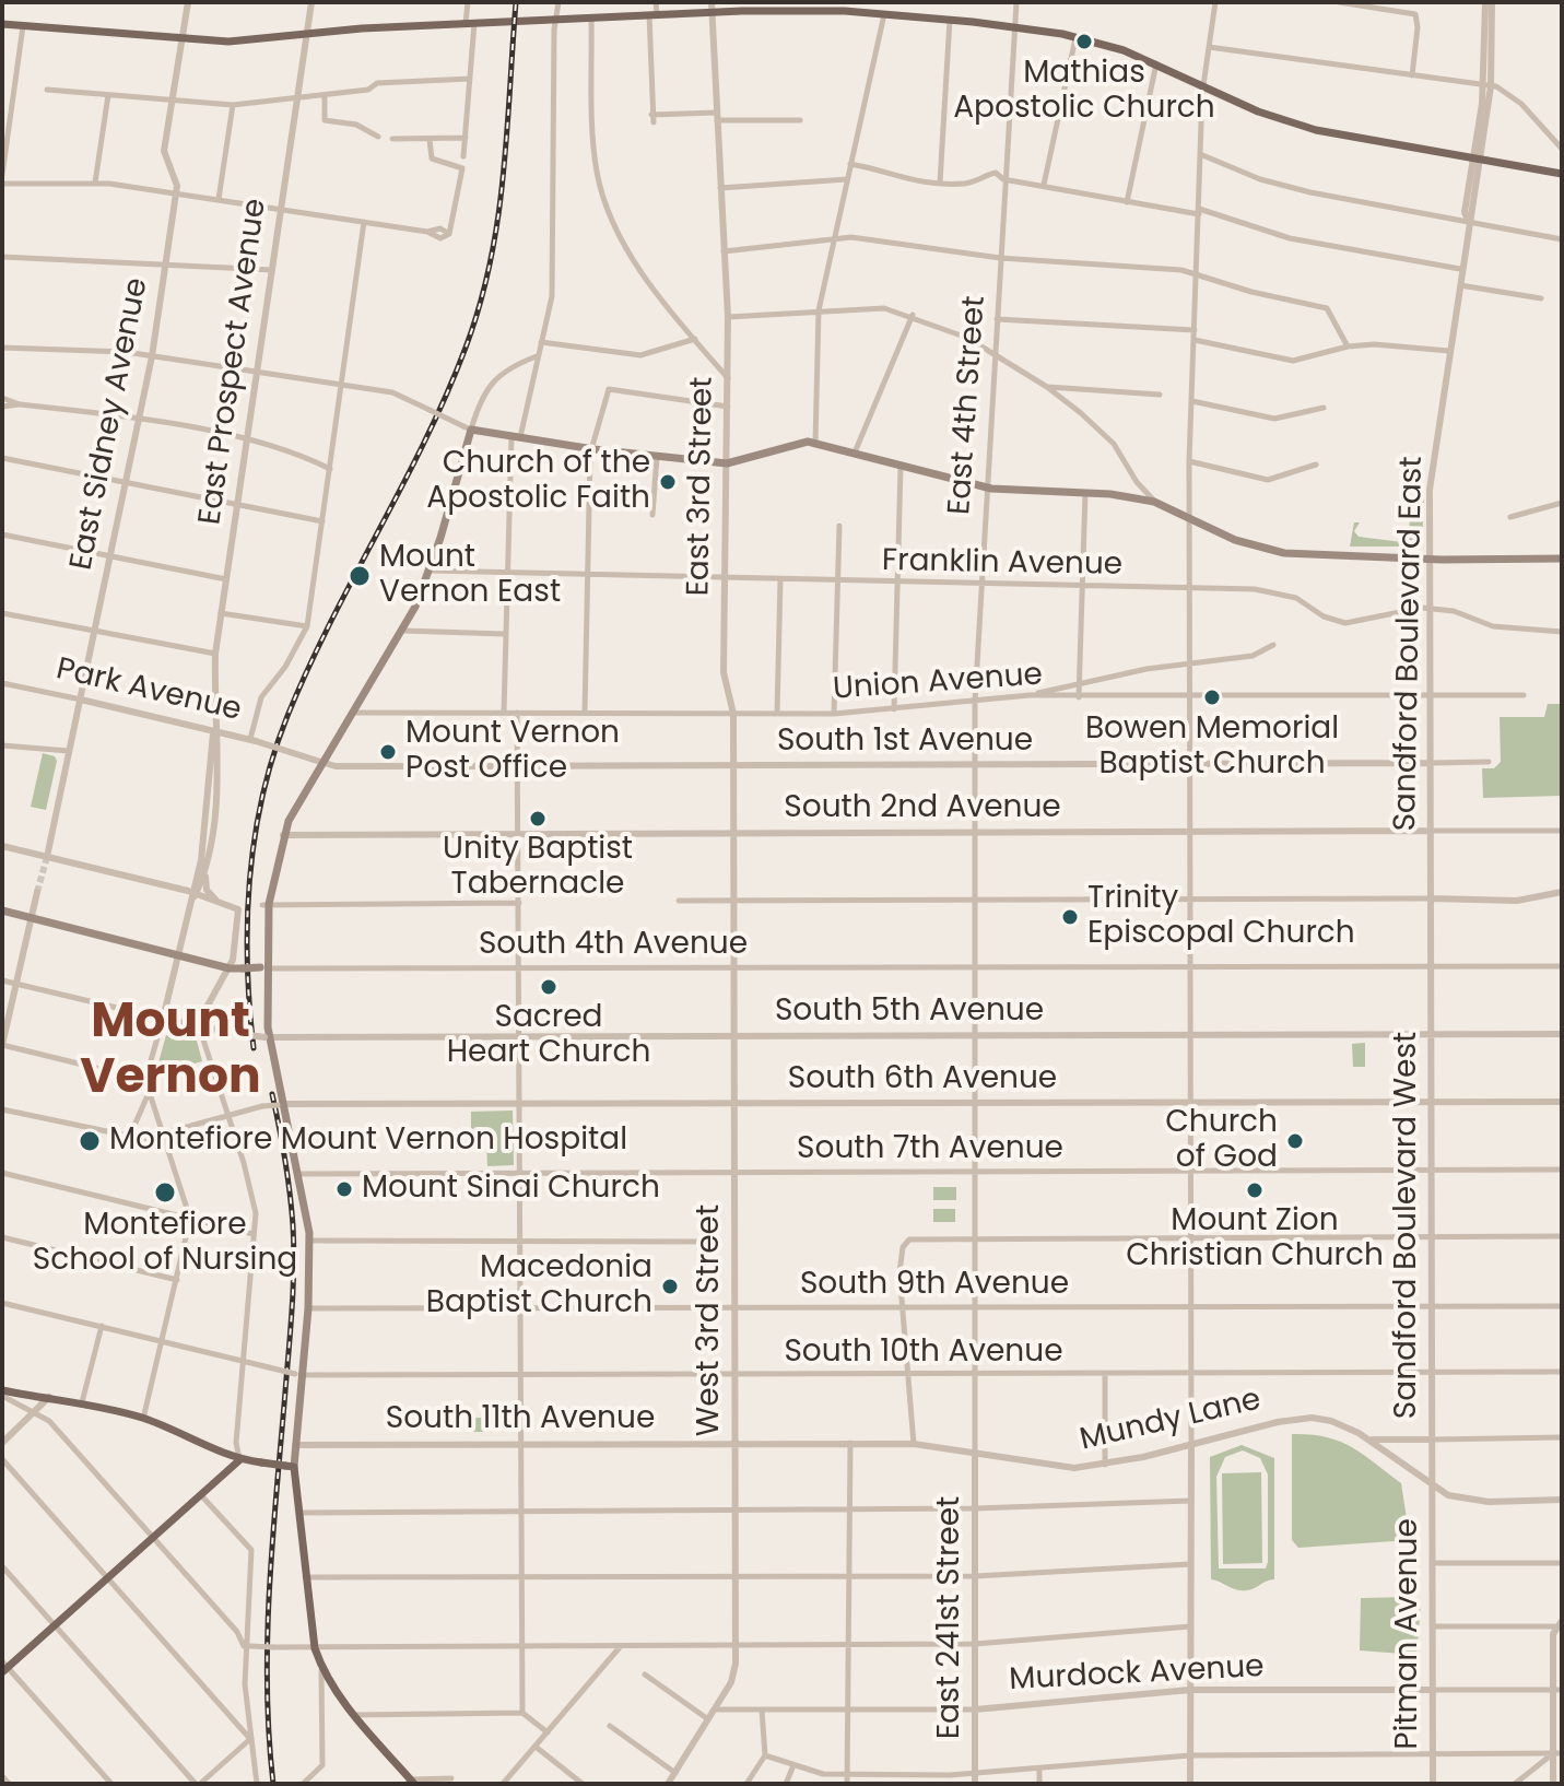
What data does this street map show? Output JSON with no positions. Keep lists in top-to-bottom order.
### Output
{
  "streets": {
    "street": [
      "East Prospect Avenue",
      "East 4th Street",
      "East Sidney Avenue",
      "East 3rd Street",
      "Franklin Avenue",
      "Sandford Boulevard East",
      "Union Avenue",
      "Park Avenue",
      "South 1st Avenue",
      "South 2nd Avenue",
      "South 4th Avenue",
      "South 5th Avenue",
      "South 6th Avenue",
      "South 7th Avenue",
      "Sandford Boulevard West",
      "South 9th Avenue",
      "West 3rd Street",
      "South 10th Avenue",
      "South 11th Avenue",
      "Mundy Lane",
      "East 241st Street",
      "Pitman Avenue",
      "Murdock Avenue"
    ]
  },
  "crossings": [
    ["East Prospect Avenue", "Park Avenue"],
    ["East 4th Street", "Franklin Avenue"],
    ["East 4th Street", "Union Avenue"],
    ["East 4th Street", "South 1st Avenue"],
    ["East 4th Street", "South 2nd Avenue"],
    ["East 4th Street", "South 4th Avenue"],
    ["East 4th Street", "South 5th Avenue"],
    ["East 4th Street", "South 6th Avenue"],
    ["East 4th Street", "South 7th Avenue"],
    ["East 4th Street", "South 9th Avenue"],
    ["East 4th Street", "South 10th Avenue"],
    ["East 4th Street", "Mundy Lane"],
    ["East 4th Street", "East 241st Street"],
    ["East Sidney Avenue", "Park Avenue"],
    ["East 3rd Street", "Franklin Avenue"],
    ["East 3rd Street", "Union Avenue"],
    ["East 3rd Street", "South 1st Avenue"],
    ["East 3rd Street", "South 2nd Avenue"],
    ["East 3rd Street", "South 4th Avenue"],
    ["East 3rd Street", "West 3rd Street"],
    ["Franklin Avenue", "Sandford Boulevard East"],
    ["Sandford Boulevard East", "Union Avenue"],
    ["Sandford Boulevard East", "South 1st Avenue"],
    ["Sandford Boulevard East", "South 2nd Avenue"],
    ["Sandford Boulevard East", "Sandford Boulevard West"],
    ["Park Avenue", "South 1st Avenue"],
    ["South 4th Avenue", "West 3rd Street"],
    ["South 5th Avenue", "Sandford Boulevard West"],
    ["South 5th Avenue", "West 3rd Street"],
    ["South 6th Avenue", "Sandford Boulevard West"],
    ["South 6th Avenue", "West 3rd Street"],
    ["South 7th Avenue", "Sandford Boulevard West"],
    ["South 7th Avenue", "West 3rd Street"],
    ["Sandford Boulevard West", "South 9th Avenue"],
    ["Sandford Boulevard West", "South 10th Avenue"],
    ["Sandford Boulevard West", "Mundy Lane"],
    ["Sandford Boulevard West", "Pitman Avenue"],
    ["South 9th Avenue", "West 3rd Street"],
    ["West 3rd Street", "South 10th Avenue"],
    ["West 3rd Street", "South 11th Avenue"],
    ["West 3rd Street", "Murdock Avenue"],
    ["South 11th Avenue", "Mundy Lane"],
    ["Mundy Lane", "East 241st Street"],
    ["Mundy Lane", "Pitman Avenue"],
    ["East 241st Street", "Murdock Avenue"],
    ["Pitman Avenue", "Murdock Avenue"]
  ],
  "districts": ["Mount Vernon"],
  "places": [
    "Mathias Apostolic Church",
    "Church of the Apostolic Faith",
    "Mount Vernon East",
    "Bowen Memorial Baptist Church",
    "Mount Vernon Post Office",
    "Unity Baptist Tabernacle",
    "Trinity Episcopal Church",
    "Sacred Heart Church",
    "Montefiore Mount Vernon Hospital",
    "Church of God",
    "Mount Sinai Church",
    "Mount Zion Christian Church",
    "Montefiore School of Nursing",
    "Macedonia Baptist Church"
  ]
}
